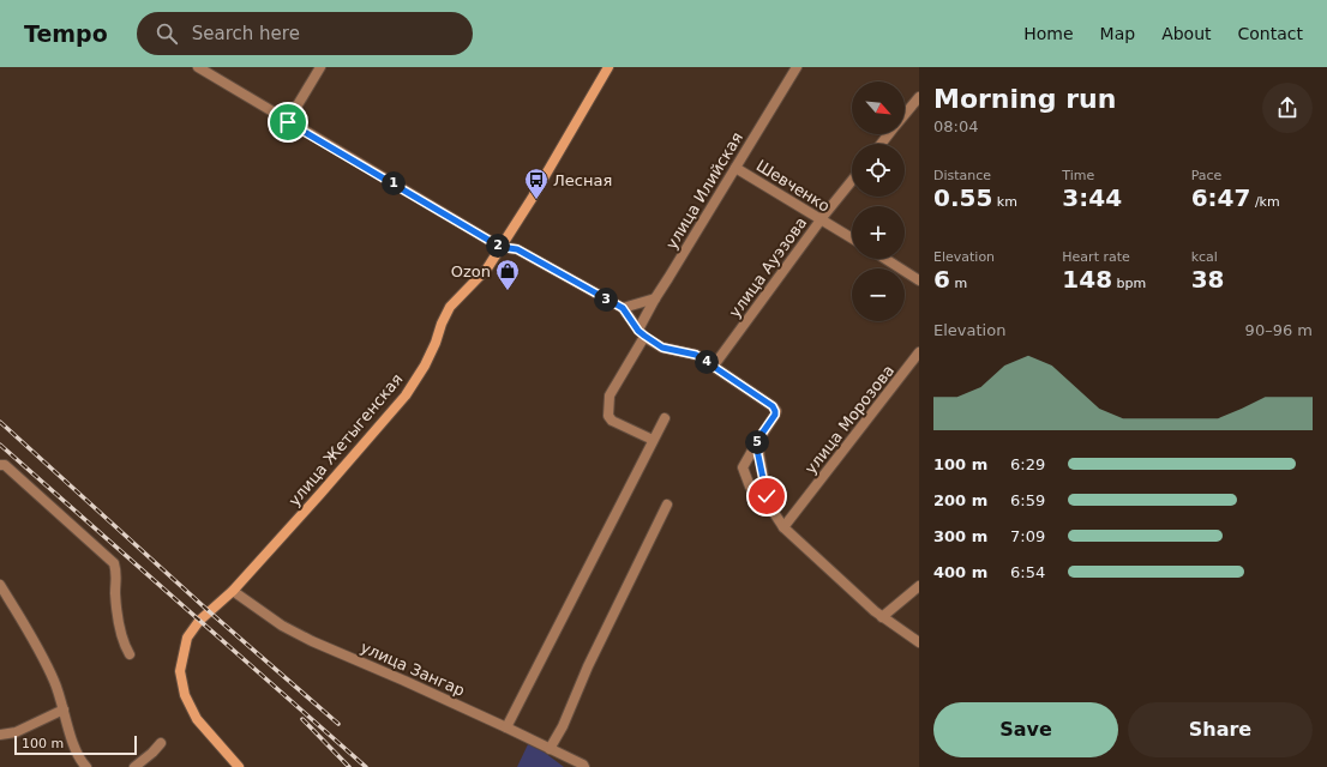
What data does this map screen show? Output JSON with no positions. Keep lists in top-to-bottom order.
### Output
{
  "streets": {
    "main road": ["улица Жетыгенская"],
    "street": [
      "Шевченко",
      "улица Илийская",
      "улица Ауэзова",
      "улица Морозова",
      "улица Зангар"
    ]
  },
  "crossings": [
    ["Шевченко", "улица Илийская"],
    ["Шевченко", "улица Ауэзова"],
    ["улица Жетыгенская", "улица Зангар"]
  ],
  "places": {
    "bus stop": ["Лесная"],
    "shop": ["Ozon"]
  },
  "scale_bar": "100 m",
  "north": "bottom right",
  "page": {
    "header": "Tempo",
    "search": "Search here",
    "nav": [
      "Home",
      "Map",
      "About",
      "Contact"
    ],
    "heading": ["Morning run", "08:04"],
    "map_buttons": ["+", "−"],
    "stats": [
      ["Distance", "0.55 km"],
      ["Time", "3:44"],
      ["Pace", "6:47 /km"],
      ["Elevation", "6 m"],
      ["Heart rate", "148 bpm"],
      ["kcal", "38"]
    ],
    "pins": [
      "1",
      "2",
      "3",
      "4",
      "5"
    ],
    "chart": ["Elevation", "90–96 m"],
    "list": [
      {
        "name": "100 m",
        "note": "6:29"
      },
      {
        "name": "200 m",
        "note": "6:59"
      },
      {
        "name": "300 m",
        "note": "7:09"
      },
      {
        "name": "400 m",
        "note": "6:54"
      }
    ],
    "buttons": ["Save", "Share"],
    "scale": "100 m"
  }
}
